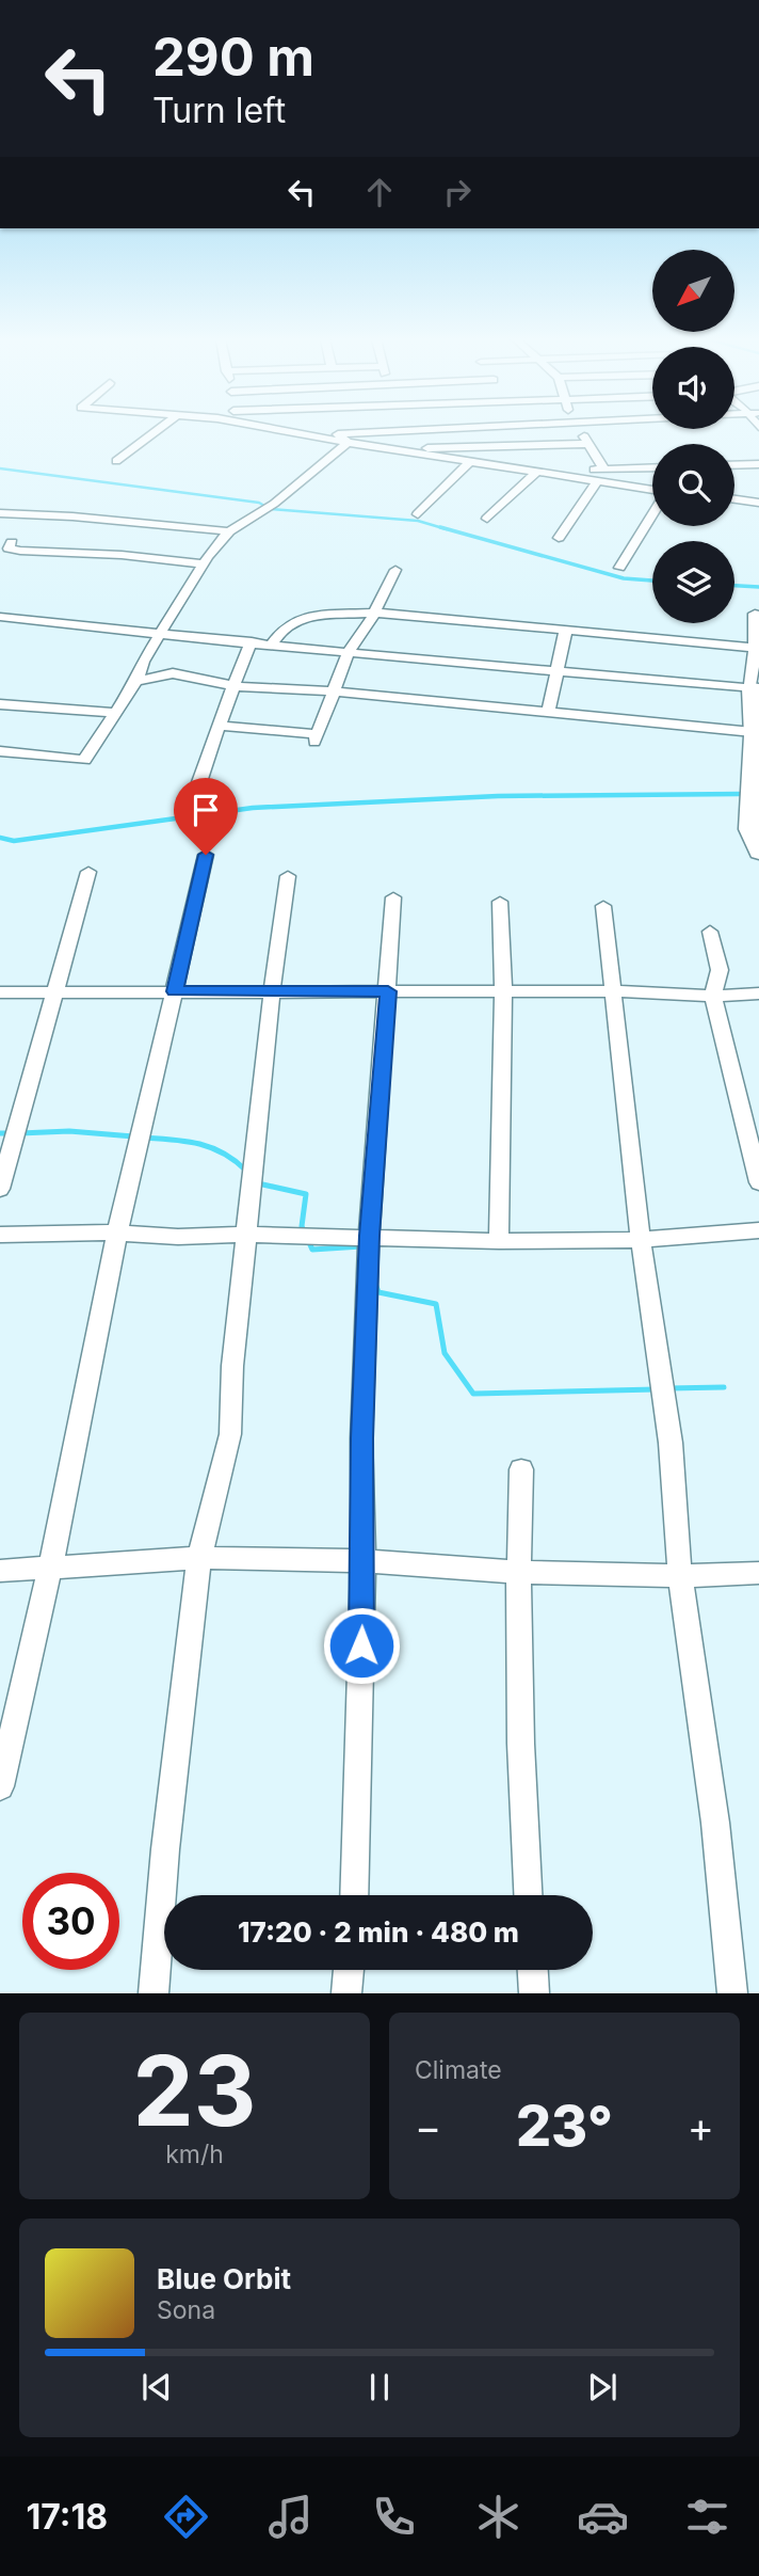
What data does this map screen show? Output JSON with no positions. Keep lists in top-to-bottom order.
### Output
{
  "north": "bottom left",
  "page": {
    "turn": ["290 m", "Turn left"],
    "limit": "30",
    "trip": "17:20 · 2 min · 480 m",
    "tile": [
      ["23", "km/h"],
      "Climate"
    ],
    "heat": ["−", "23°", "+"],
    "song": ["Blue Orbit", "Sona"],
    "tabs": "17:18"
  }
}
